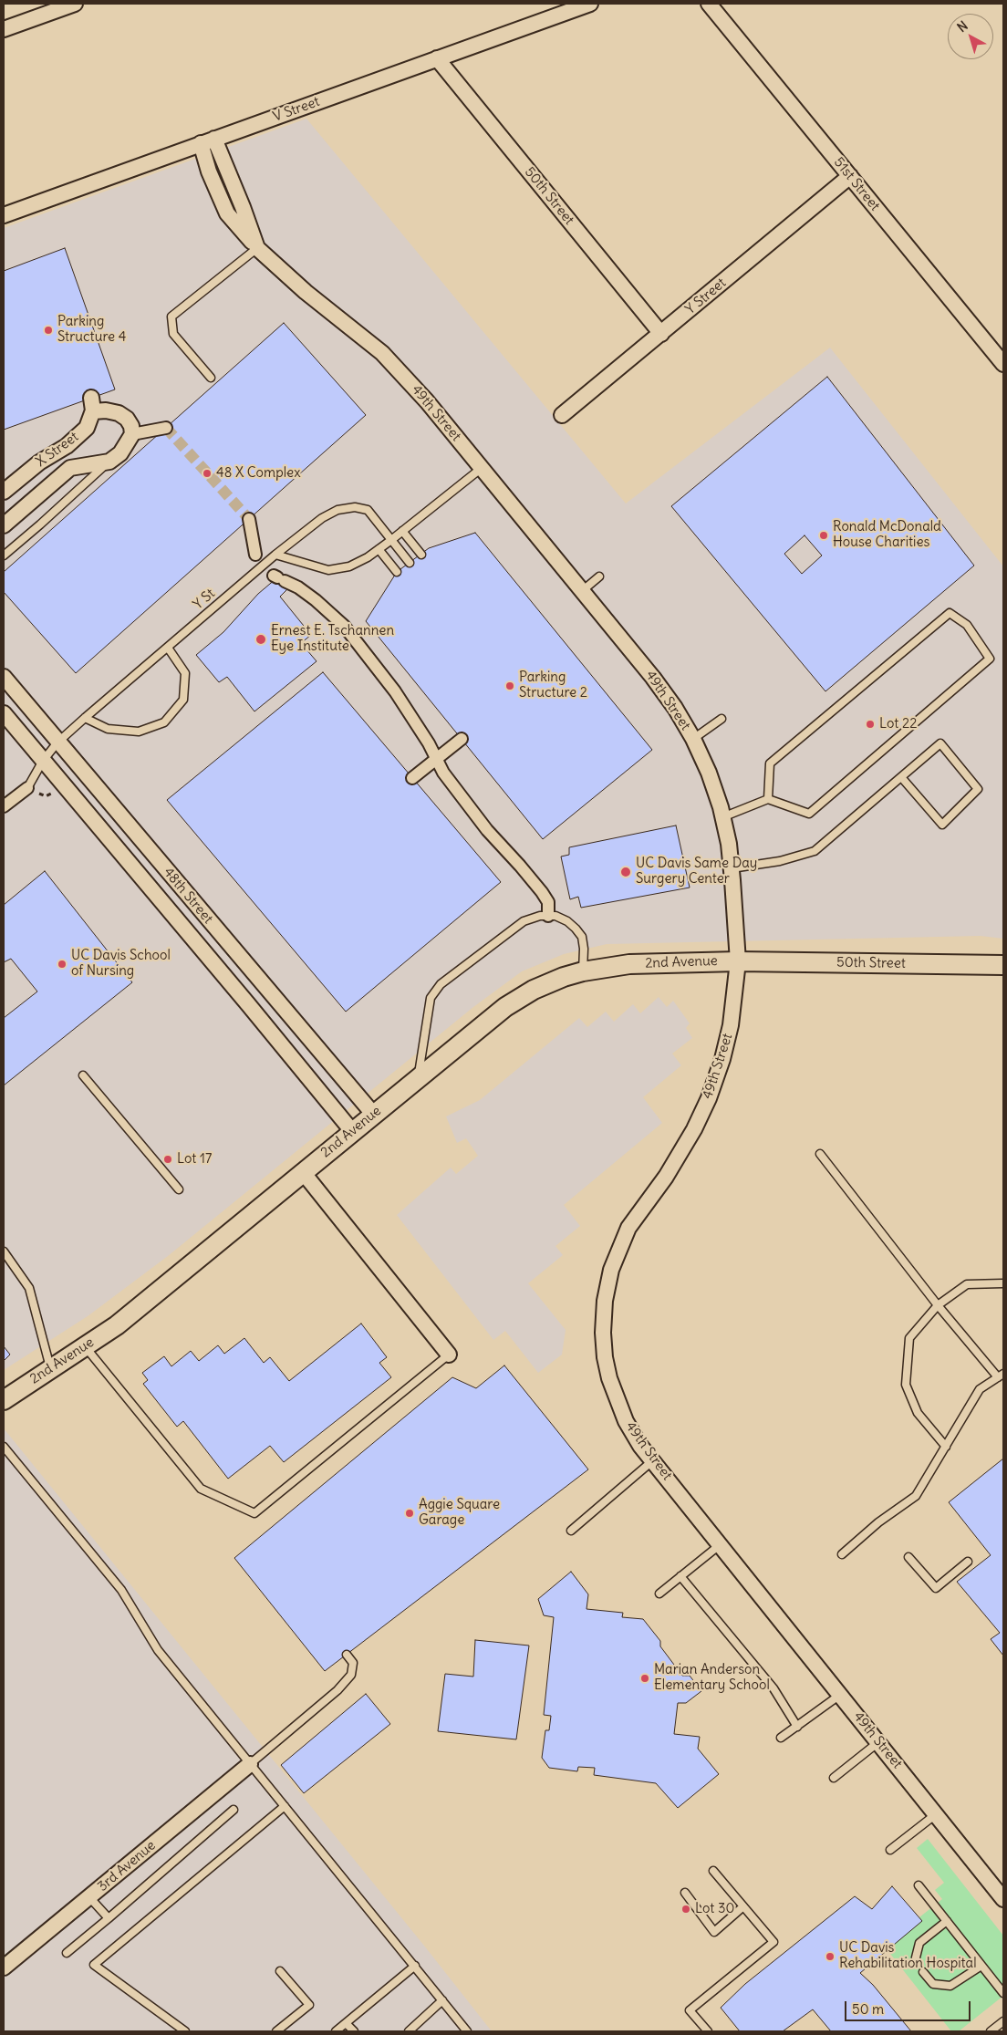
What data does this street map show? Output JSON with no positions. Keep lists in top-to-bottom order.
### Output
{
  "streets": {
    "street": [
      "V Street",
      "51st Street",
      "50th Street",
      "Y Street",
      "49th Street",
      "X Street",
      "48th Street",
      "2nd Avenue",
      "3rd Avenue"
    ],
    "lane": ["Y St"]
  },
  "crossings": [
    ["V Street", "50th Street"],
    ["V Street", "49th Street"],
    ["51st Street", "Y Street"],
    ["50th Street", "Y Street"],
    ["50th Street", "49th Street"],
    ["50th Street", "2nd Avenue"],
    ["49th Street", "2nd Avenue"],
    ["Y St", "48th Street"],
    ["48th Street", "2nd Avenue"]
  ],
  "places": [
    "Parking Structure 4",
    "48 X Complex",
    "Ronald McDonald House Charities",
    "Ernest E. Tschannen Eye Institute",
    "Parking Structure 2",
    "Lot 22",
    "UC Davis Same Day Surgery Center",
    "UC Davis School of Nursing",
    "Lot 17",
    "Aggie Square Garage",
    "Marian Anderson Elementary School",
    "Lot 30",
    "UC Davis Rehabilitation Hospital"
  ],
  "scale_bar": "50 m",
  "north": "top left"
}
